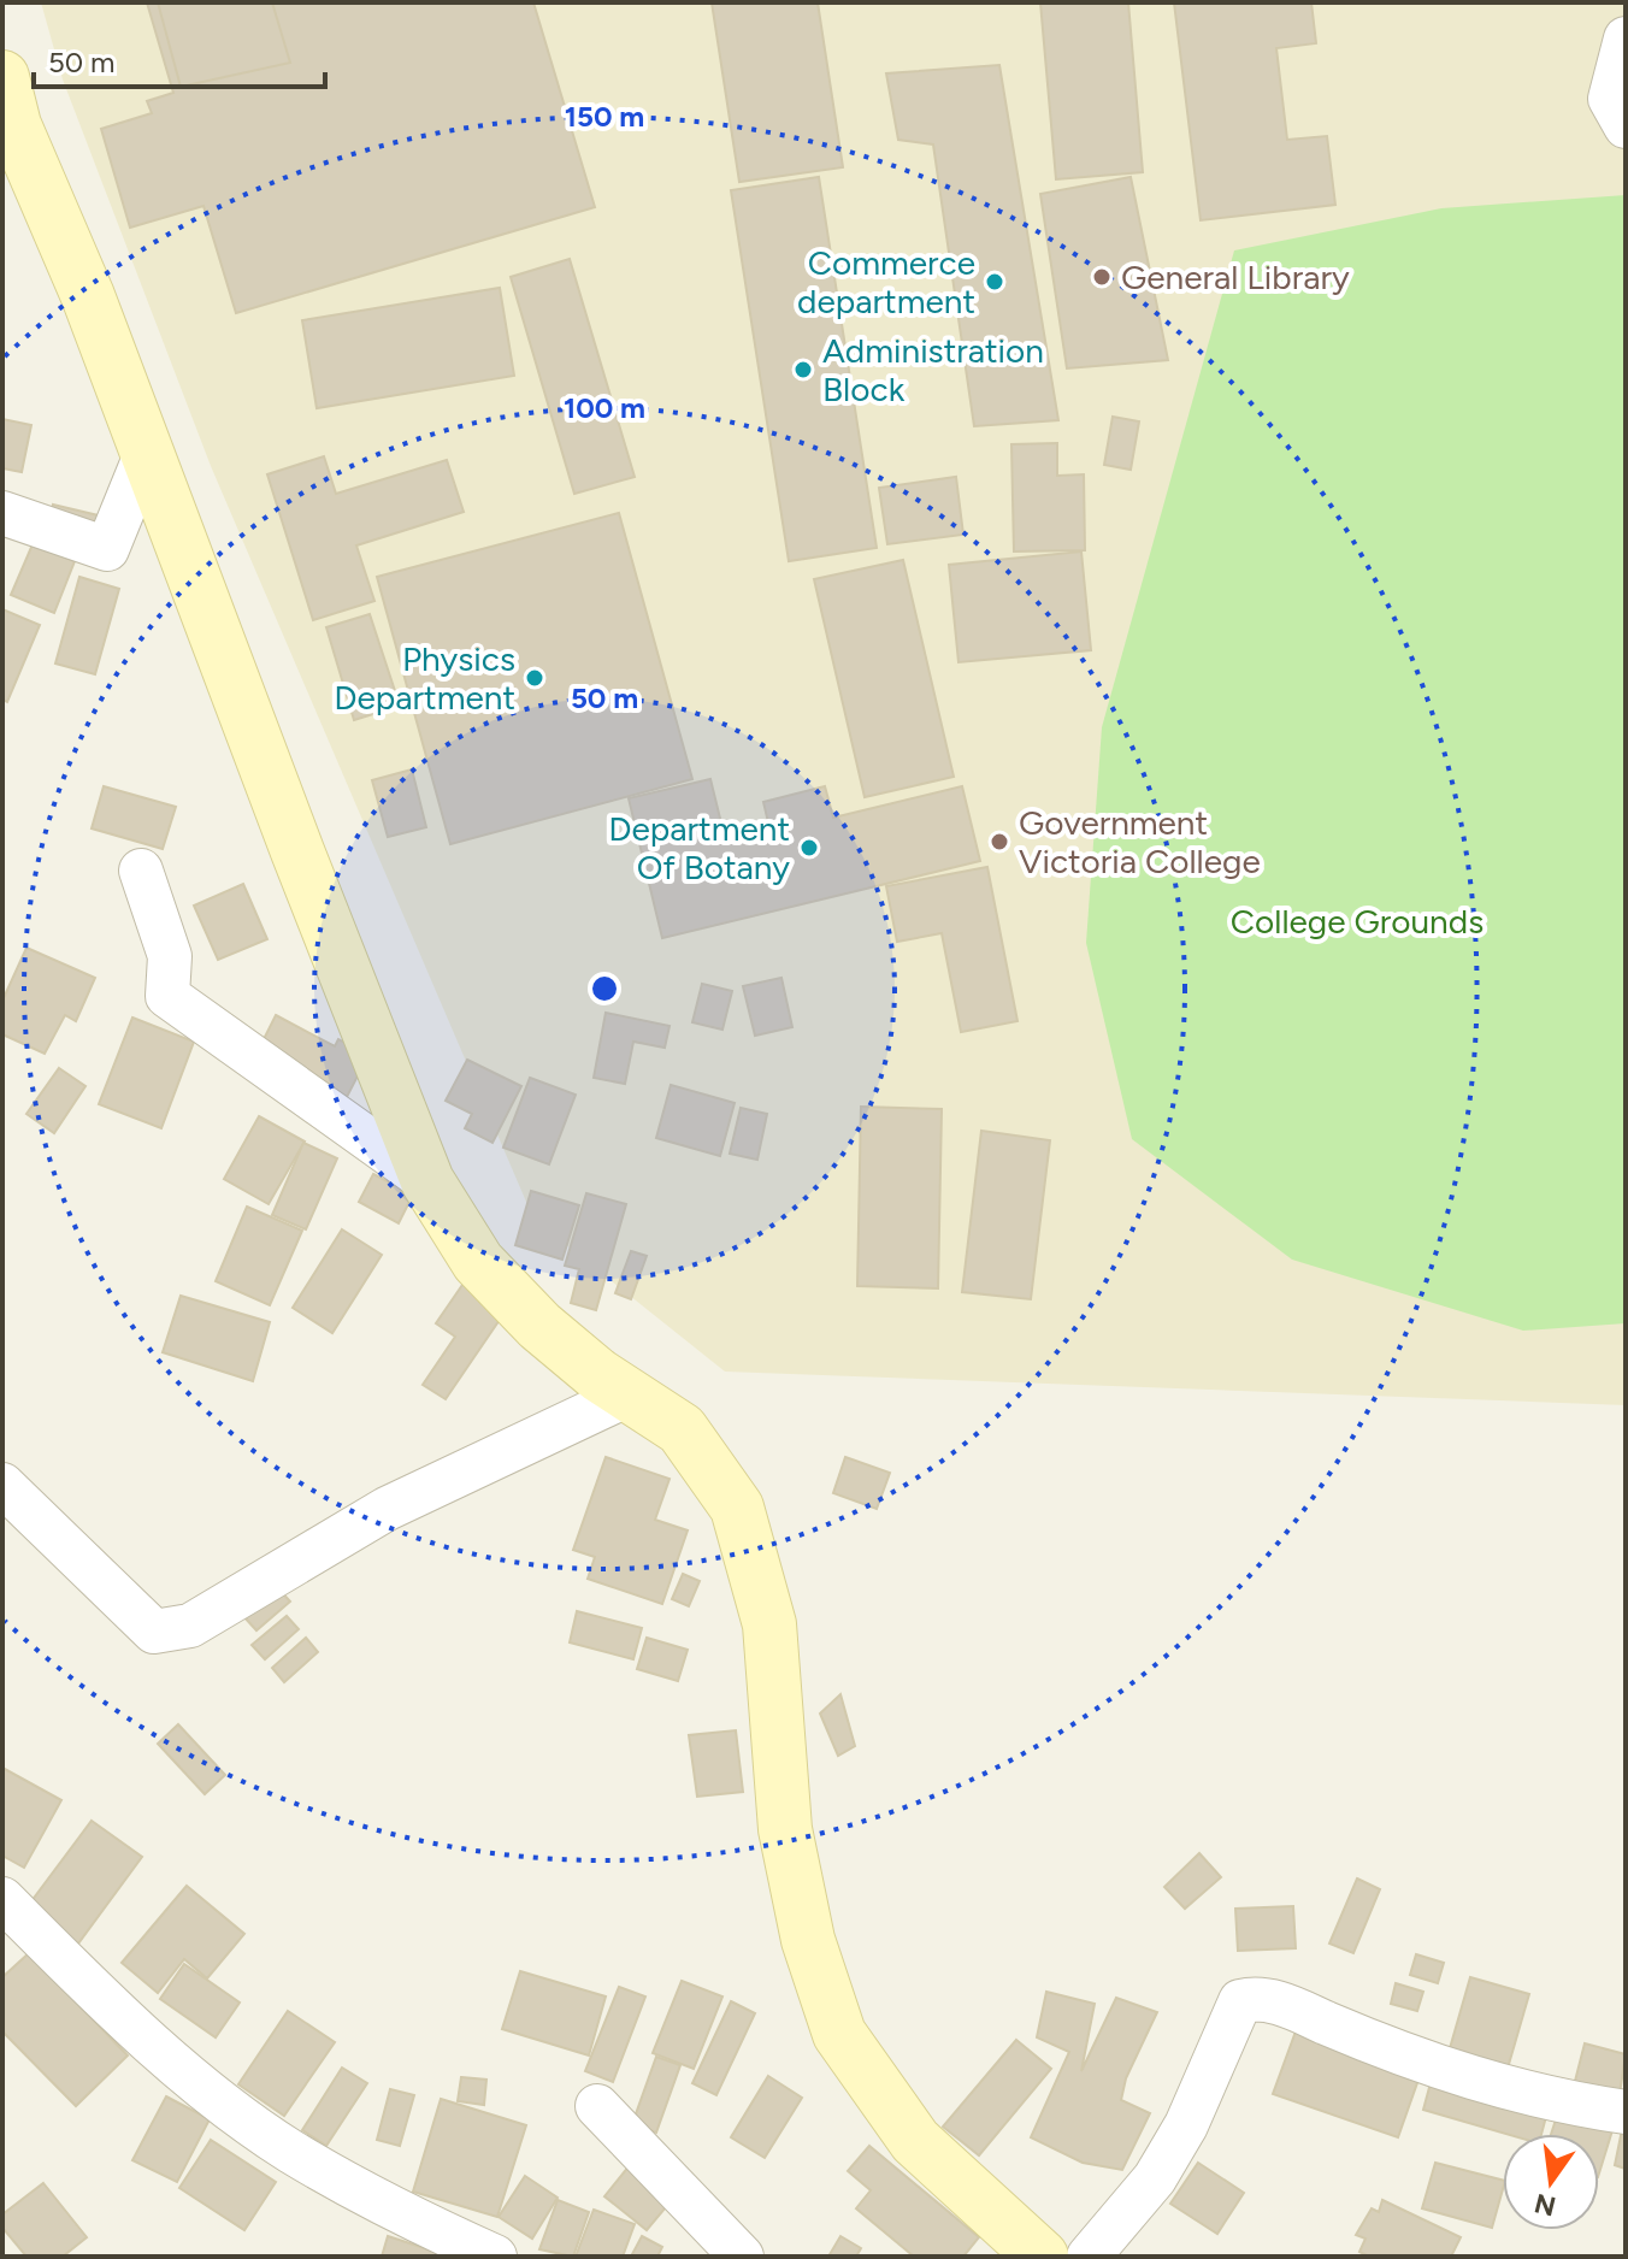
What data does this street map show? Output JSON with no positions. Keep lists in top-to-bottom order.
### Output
{
  "parks": ["College Grounds"],
  "places": [
    "General Library",
    "Commerce department",
    "Administration Block",
    "Physics Department",
    "Government Victoria College",
    "Department Of Botany"
  ],
  "scale_bar": "50 m",
  "north": "bottom",
  "rings": ["150 m", "100 m", "50 m"]
}
